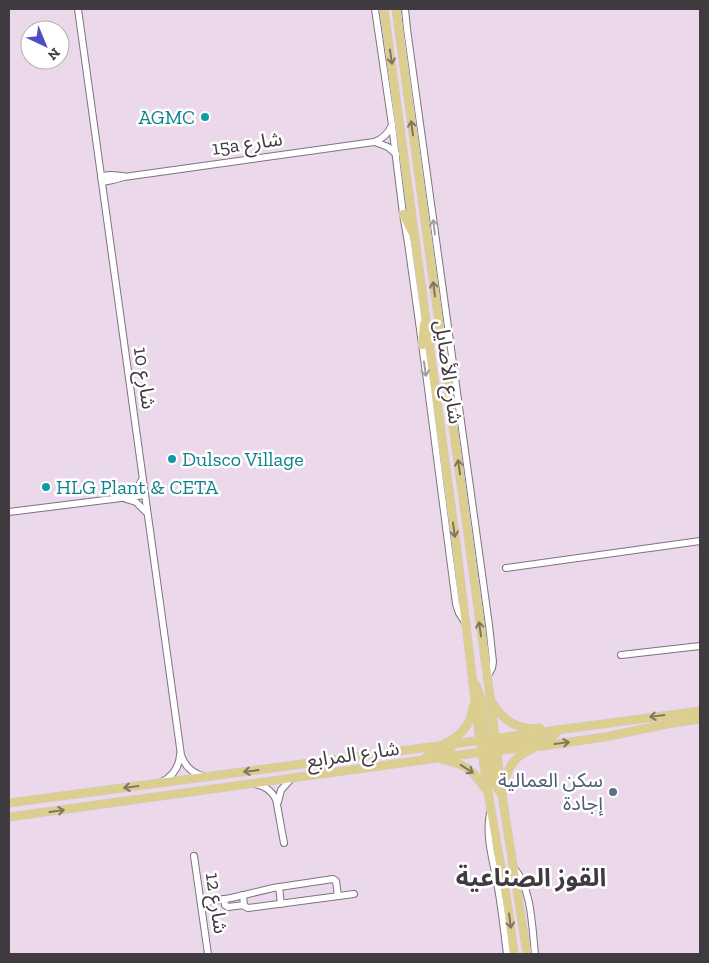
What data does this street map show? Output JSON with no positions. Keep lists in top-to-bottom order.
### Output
{
  "streets": {
    "main road": ["شارع الأصايل", "شارع المرابع"],
    "street": ["15a شارع", "شارع 10", "شارع 12"]
  },
  "crossings": [
    ["15a شارع", "شارع 10"],
    ["شارع الأصايل", "شارع المرابع"],
    ["شارع 10", "شارع المرابع"]
  ],
  "districts": ["القوز الصناعية"],
  "places": [
    "AGMC",
    "Dulsco Village",
    "HLG Plant & CETA",
    "سكن العمالية إجادة"
  ],
  "north": "bottom right"
}
